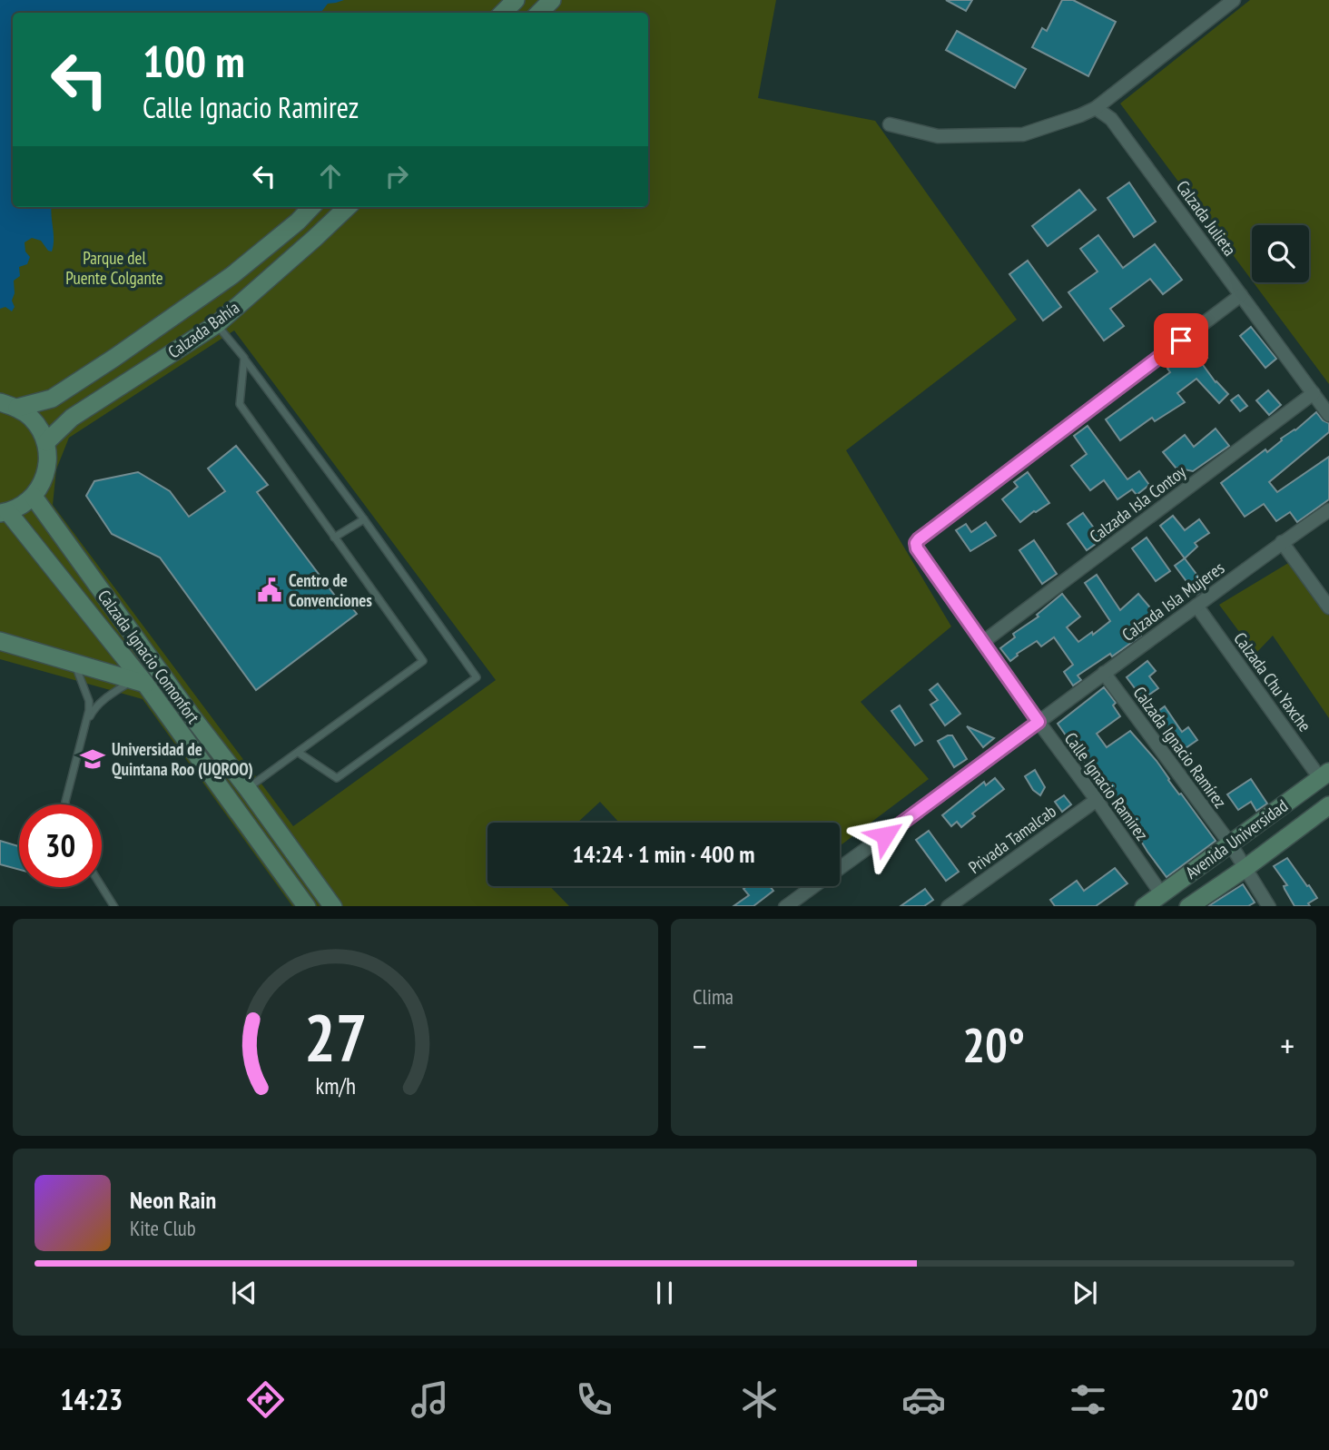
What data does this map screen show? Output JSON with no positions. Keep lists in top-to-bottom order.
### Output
{
  "streets": {
    "main road": ["Calzada Bahía", "Calzada Ignacio Comonfort", "Avenida Universidad"],
    "street": [
      "Calzada Julieta",
      "Calzada Isla Contoy",
      "Calzada Isla Mujeres",
      "Calzada Chu Yaxche",
      "Calzada Ignacio Ramírez",
      "Calle Ignacio Ramirez",
      "Privada Tamalcab"
    ]
  },
  "crossings": [
    ["Calzada Julieta", "Calzada Isla Contoy"],
    ["Calzada Julieta", "Calle Ignacio Ramirez"],
    ["Calzada Isla Contoy", "Calle Ignacio Ramirez"],
    ["Calzada Isla Mujeres", "Calzada Chu Yaxche"],
    ["Calzada Isla Mujeres", "Calzada Ignacio Ramírez"],
    ["Calzada Isla Mujeres", "Calle Ignacio Ramirez"],
    ["Calzada Chu Yaxche", "Avenida Universidad"],
    ["Calzada Ignacio Ramírez", "Avenida Universidad"],
    ["Calle Ignacio Ramirez", "Privada Tamalcab"],
    ["Calle Ignacio Ramirez", "Avenida Universidad"]
  ],
  "parks": ["Parque del Puente Colgante"],
  "places": {
    "public building": ["Centro de Convenciones"],
    "school or university": ["Universidad de Quintana Roo (UQROO)"]
  },
  "page": {
    "turn": ["100 m", "Calle Ignacio Ramirez"],
    "limit": "30",
    "trip": "14:24 · 1 min · 400 m",
    "tile": "Clima",
    "heat": ["−", "20°", "+"],
    "song": ["Neon Rain", "Kite Club"],
    "tabs": ["14:23", "20°"],
    "gauge": ["27", "km/h"]
  }
}
